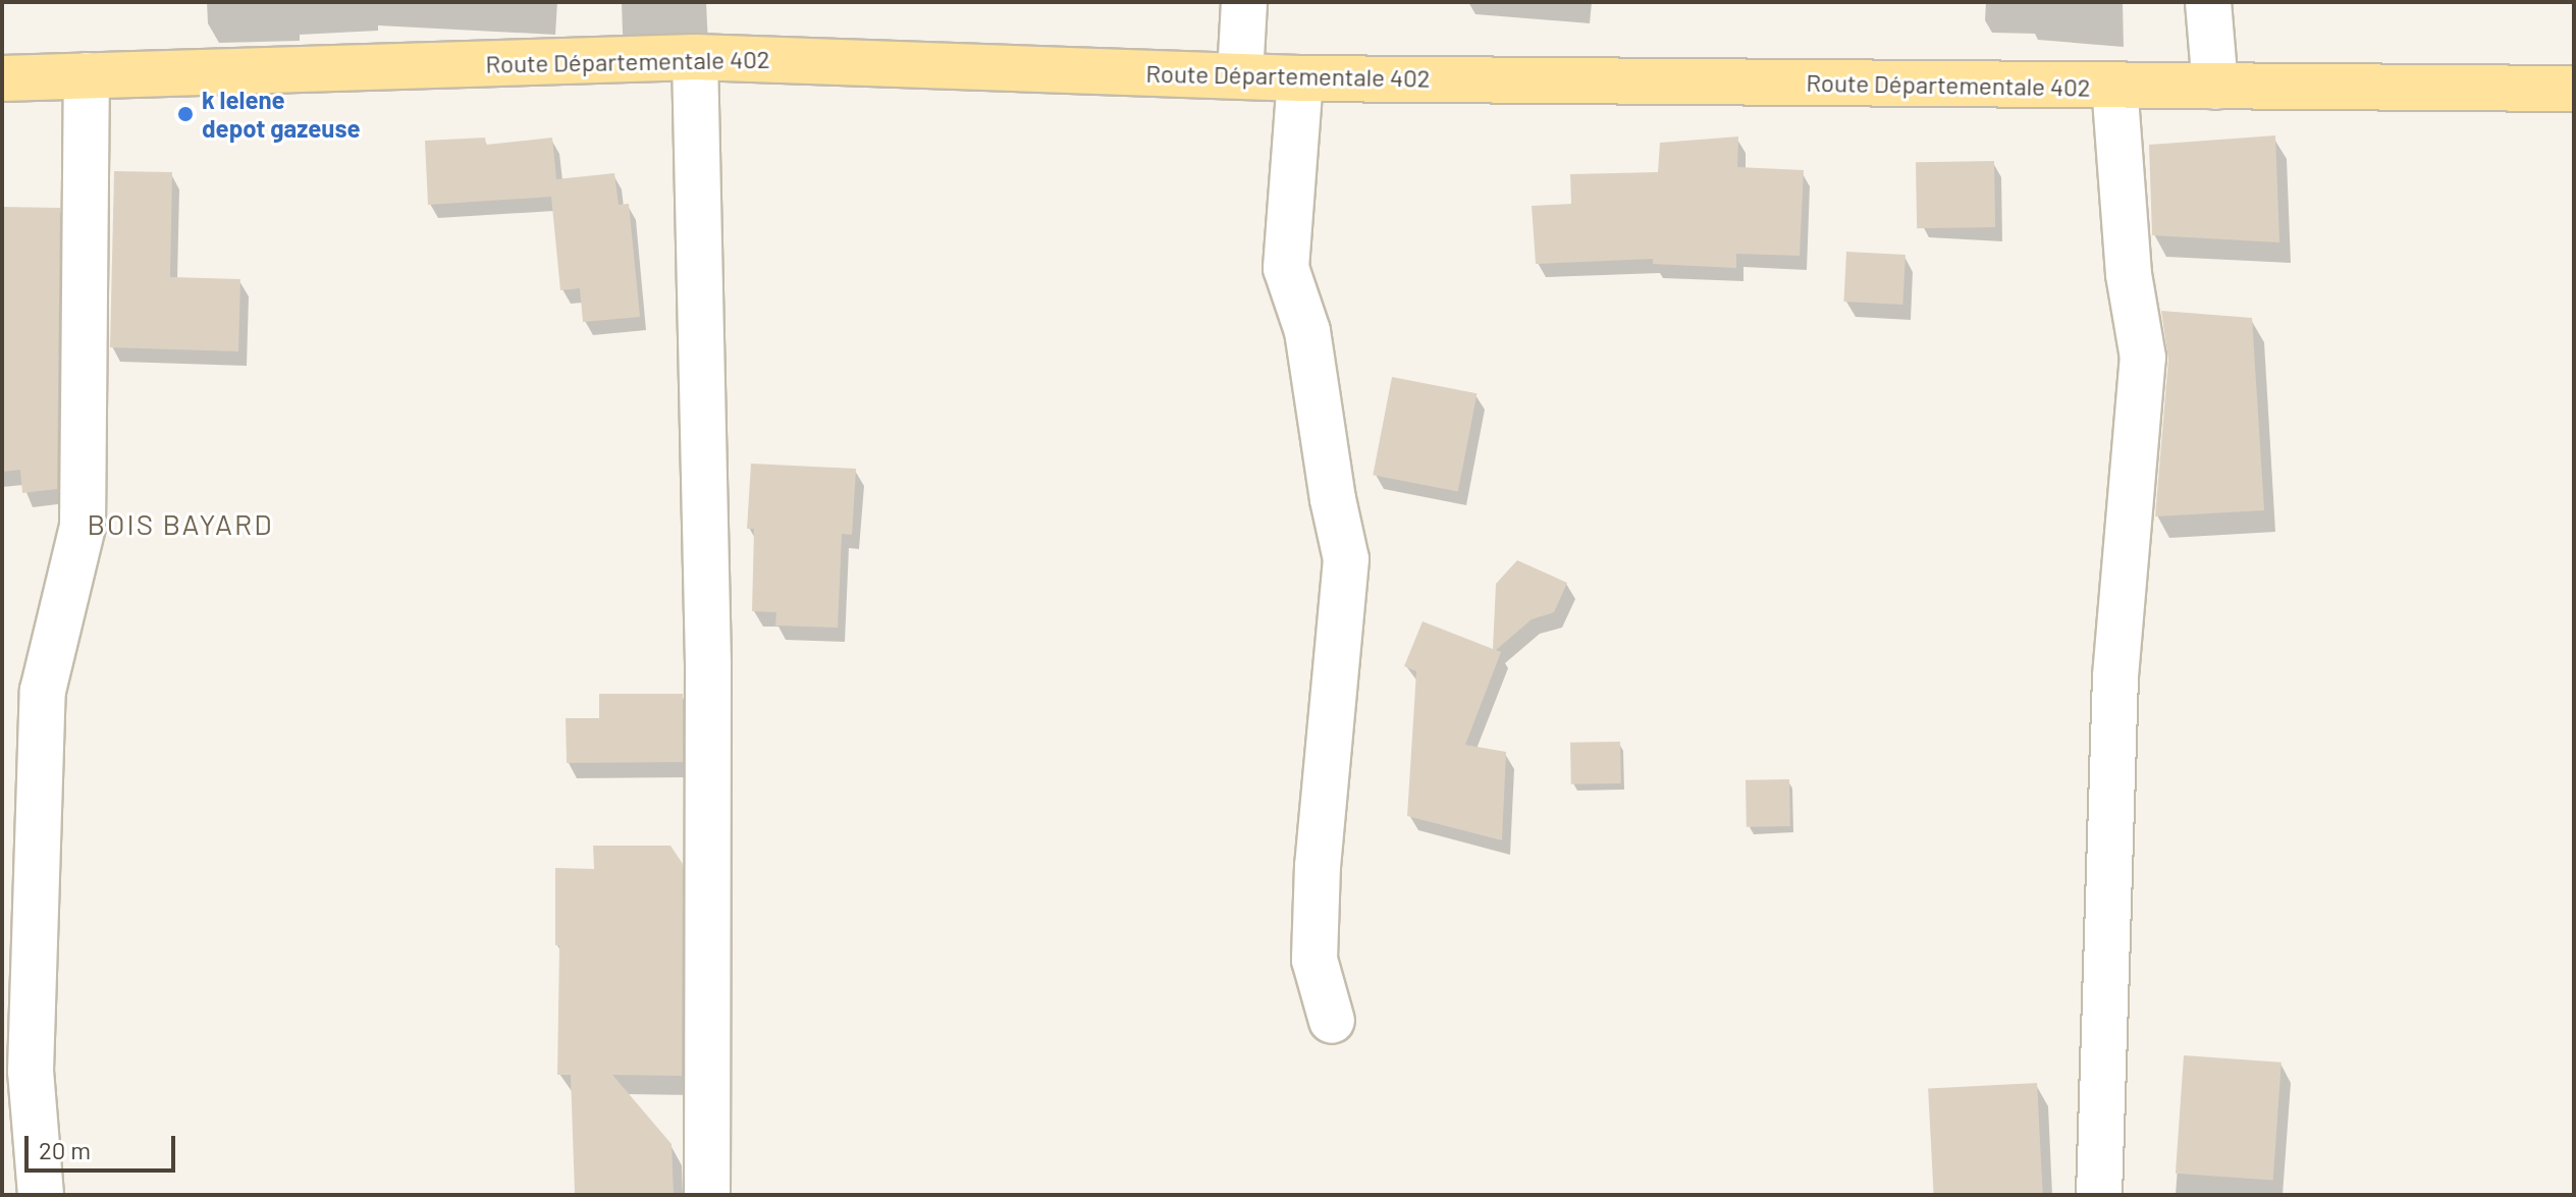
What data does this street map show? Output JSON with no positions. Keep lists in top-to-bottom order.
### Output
{
  "streets": {
    "main road": ["Route Départementale 402"]
  },
  "districts": ["BOIS BAYARD"],
  "places": ["k lelene depot gazeuse"],
  "scale_bar": "20 m"
}
